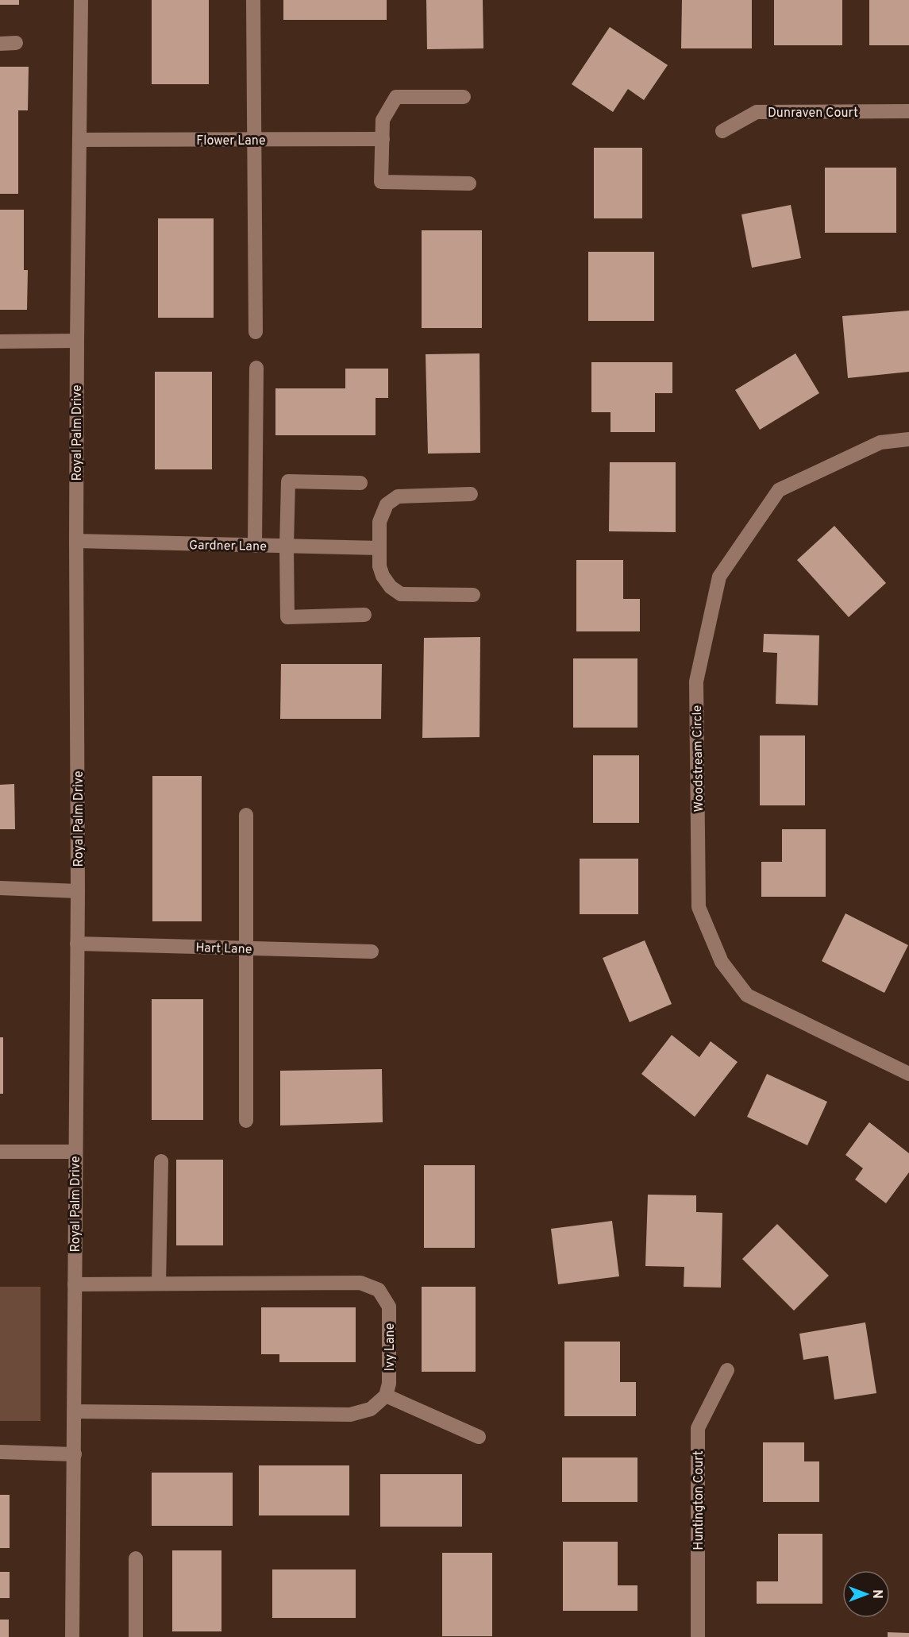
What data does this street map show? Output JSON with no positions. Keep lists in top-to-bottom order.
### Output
{
  "streets": {
    "street": [
      "Dunraven Court",
      "Flower Lane",
      "Royal Palm Drive",
      "Gardner Lane",
      "Woodstream Circle",
      "Hart Lane",
      "Ivy Lane",
      "Huntington Court"
    ]
  },
  "crossings": [
    ["Flower Lane", "Royal Palm Drive"],
    ["Royal Palm Drive", "Gardner Lane"],
    ["Royal Palm Drive", "Hart Lane"],
    ["Royal Palm Drive", "Ivy Lane"]
  ],
  "north": "right"
}
